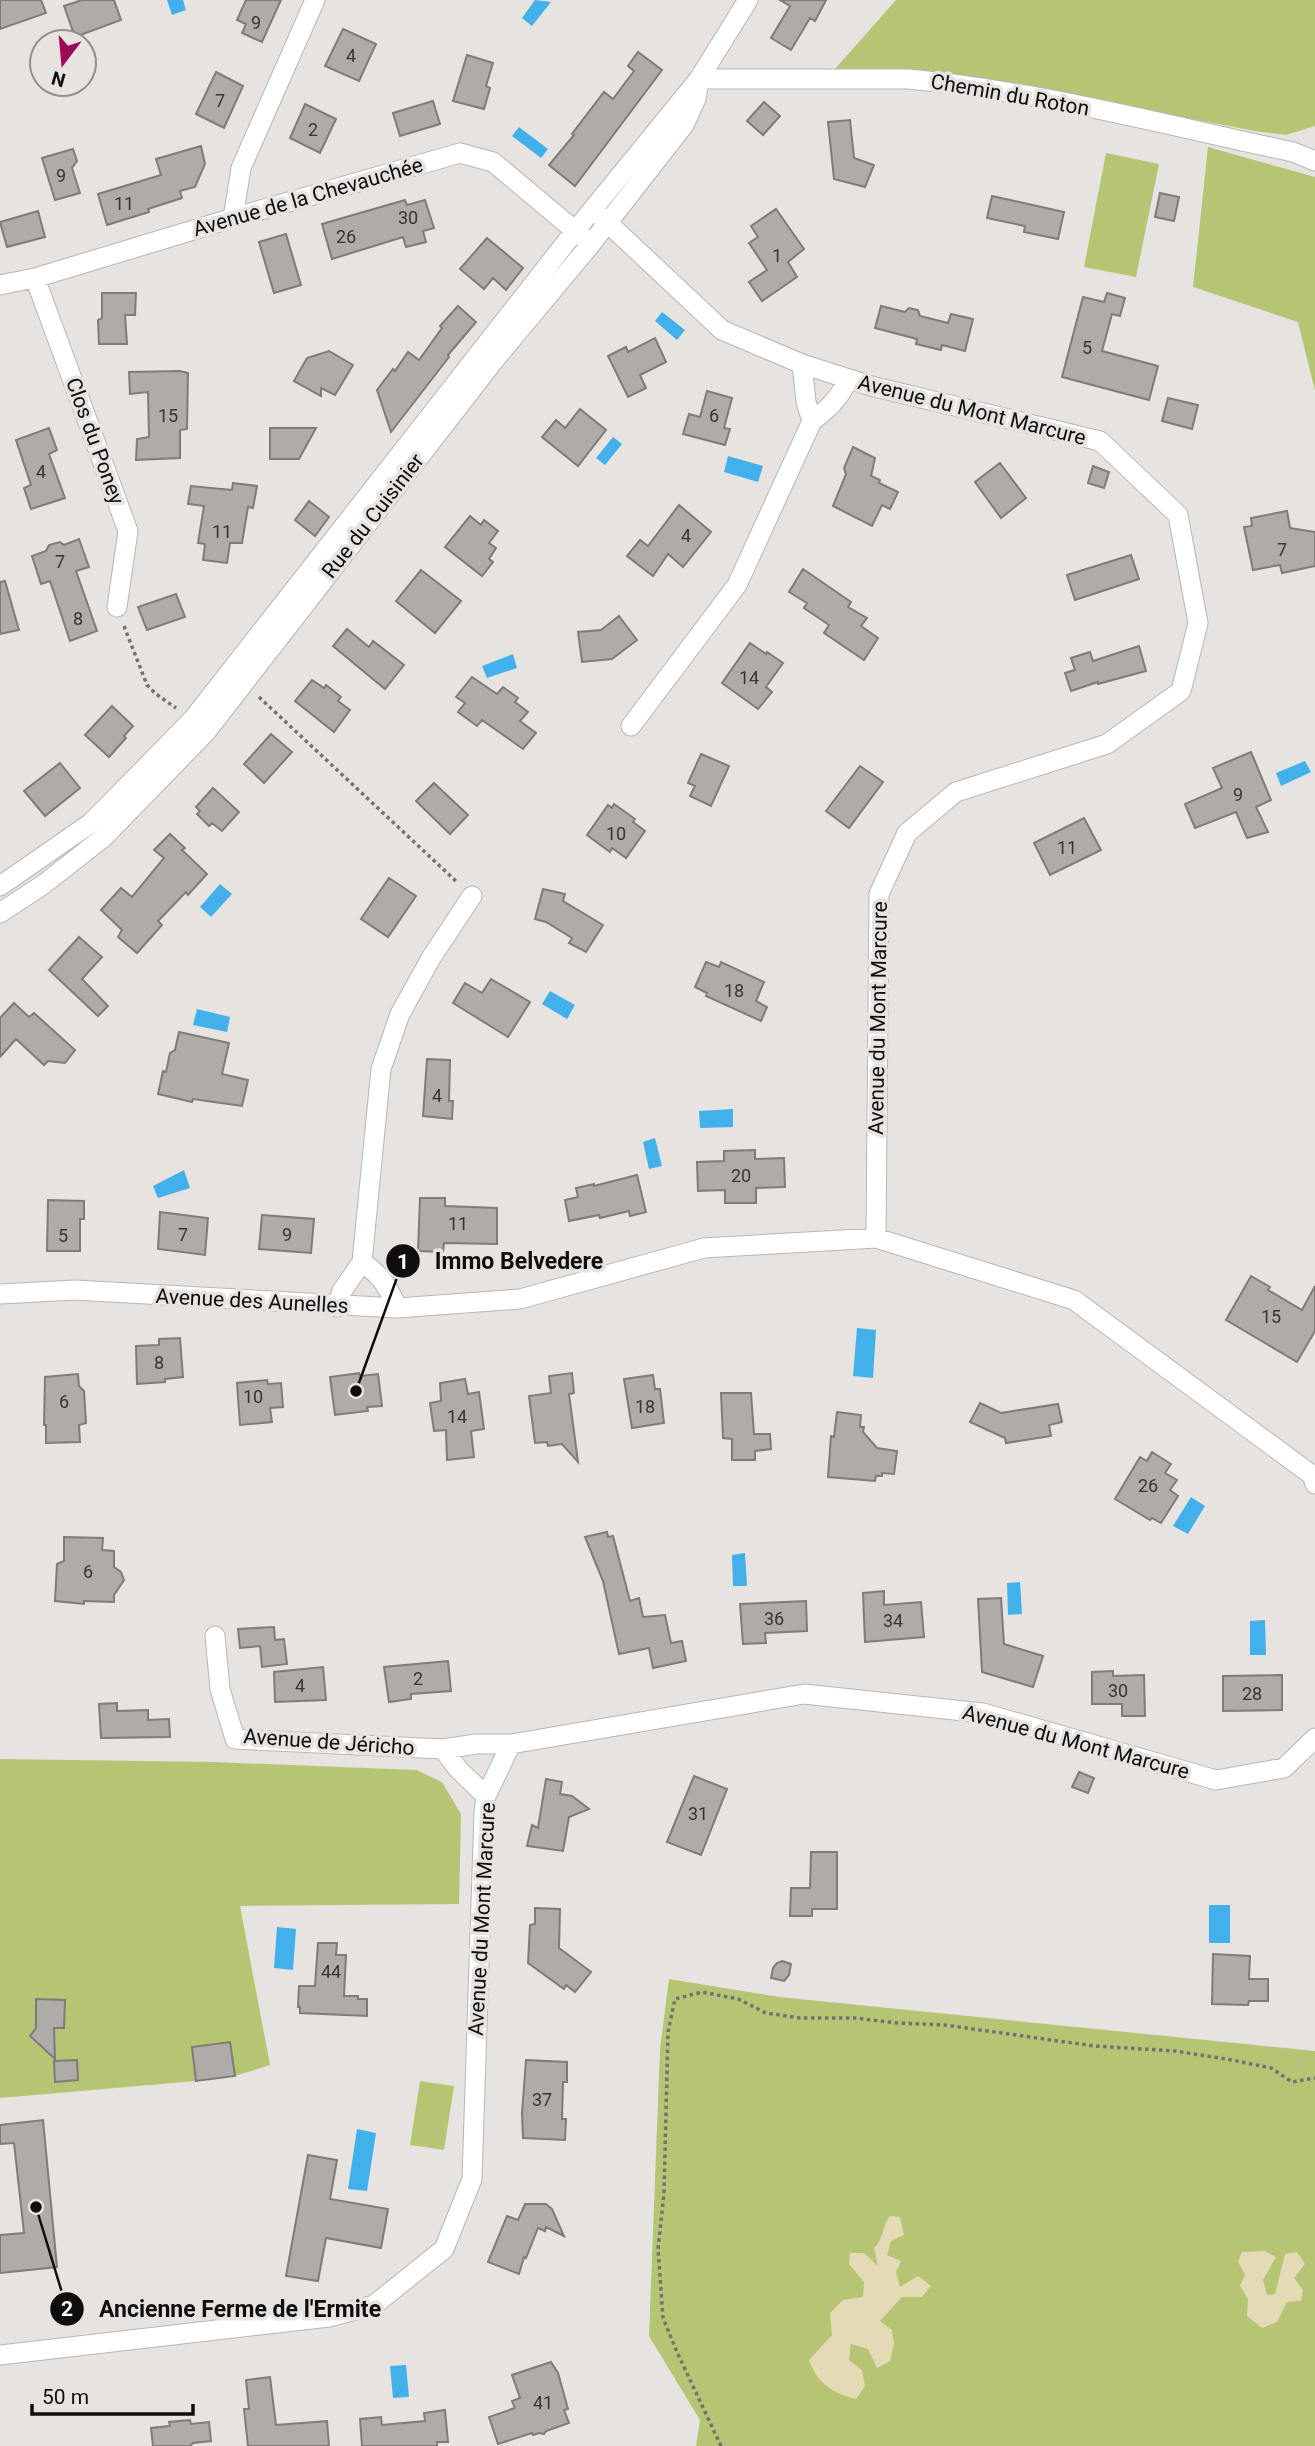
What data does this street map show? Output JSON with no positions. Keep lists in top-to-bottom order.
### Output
{
  "streets": {
    "street": [
      "Chemin du Roton",
      "Avenue de la Chevauchée",
      "Avenue du Mont Marcure",
      "Clos du Poney",
      "Rue du Cuisinier",
      "Avenue des Aunelles",
      "Avenue de Jéricho"
    ]
  },
  "crossings": [
    ["Chemin du Roton", "Rue du Cuisinier"],
    ["Avenue de la Chevauchée", "Clos du Poney"],
    ["Avenue de la Chevauchée", "Rue du Cuisinier"],
    ["Avenue du Mont Marcure", "Rue du Cuisinier"],
    ["Avenue du Mont Marcure", "Avenue des Aunelles"],
    ["Avenue du Mont Marcure", "Avenue de Jéricho"]
  ],
  "places": ["Immo Belvedere", "Ancienne Ferme de l'Ermite"],
  "house_numbers": [
    "9",
    "4",
    "7",
    "2",
    "9",
    "11",
    "30",
    "26",
    "1",
    "5",
    "15",
    "6",
    "4",
    "11",
    "4",
    "7",
    "7",
    "8",
    "14",
    "9",
    "10",
    "11",
    "18",
    "4",
    "20",
    "11",
    "7",
    "9",
    "5",
    "15",
    "8",
    "10",
    "6",
    "18",
    "14",
    "26",
    "6",
    "36",
    "34",
    "2",
    "4",
    "30",
    "28",
    "31",
    "44",
    "37",
    "41"
  ],
  "scale_bar": "50 m",
  "north": "bottom"
}
